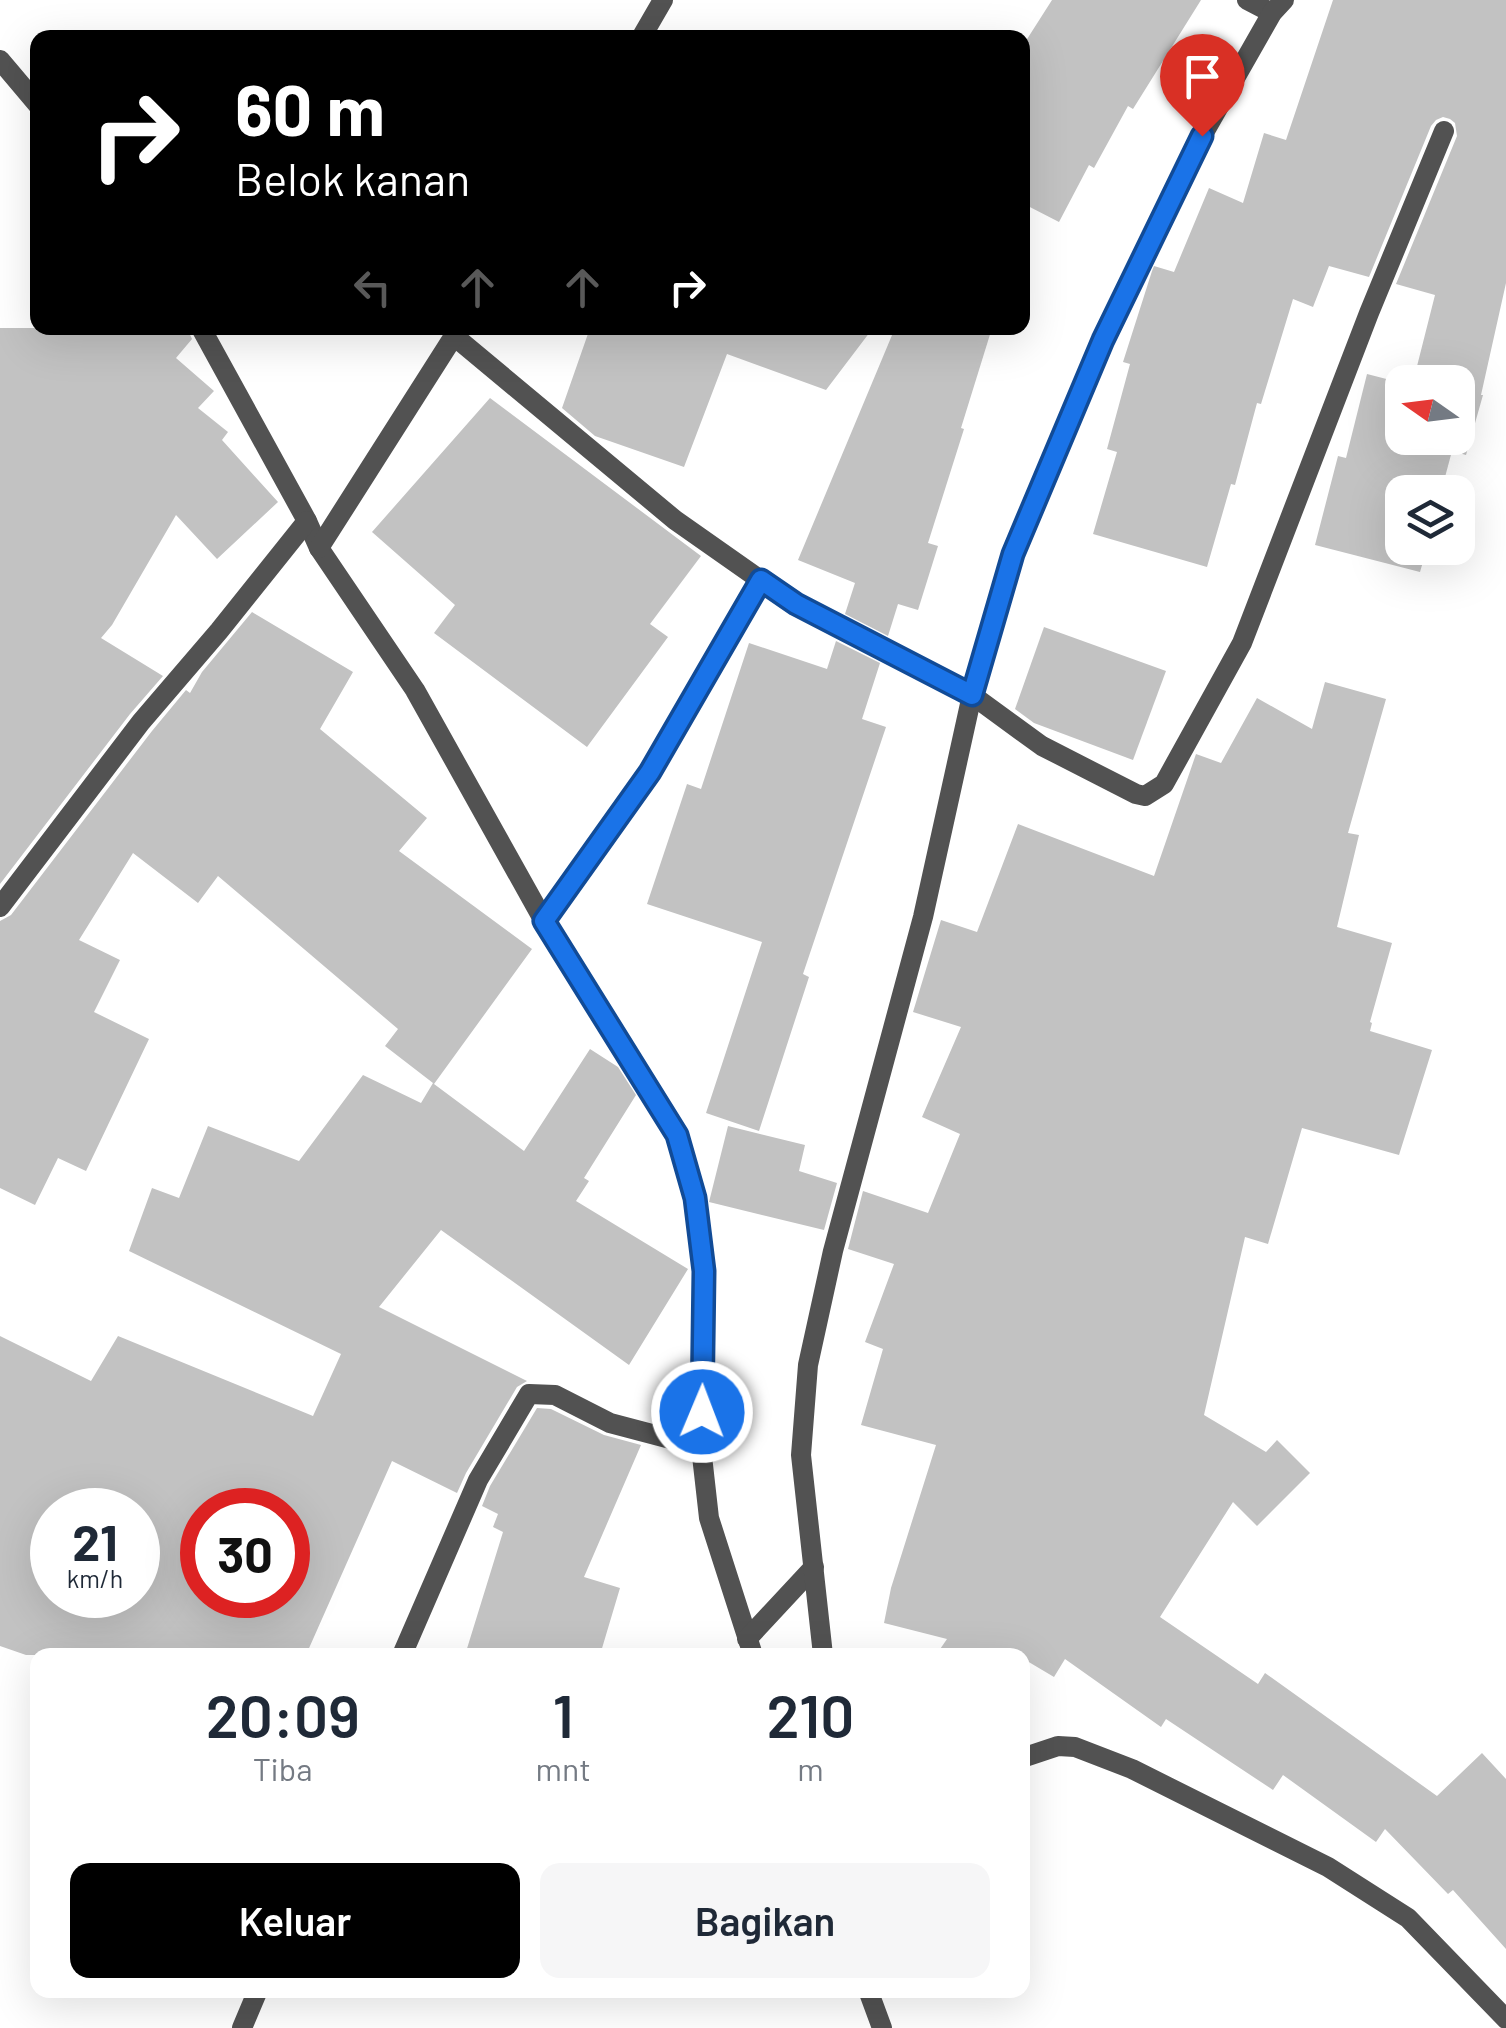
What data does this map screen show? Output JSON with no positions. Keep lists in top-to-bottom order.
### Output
{
  "north": "left",
  "page": {
    "turn": ["60 m", "Belok kanan"],
    "speed": "21 km/h",
    "limit": "30",
    "eta": [
      "20:09",
      "Tiba",
      "1",
      "mnt",
      "210",
      "m"
    ],
    "buttons": ["Keluar", "Bagikan"]
  }
}
